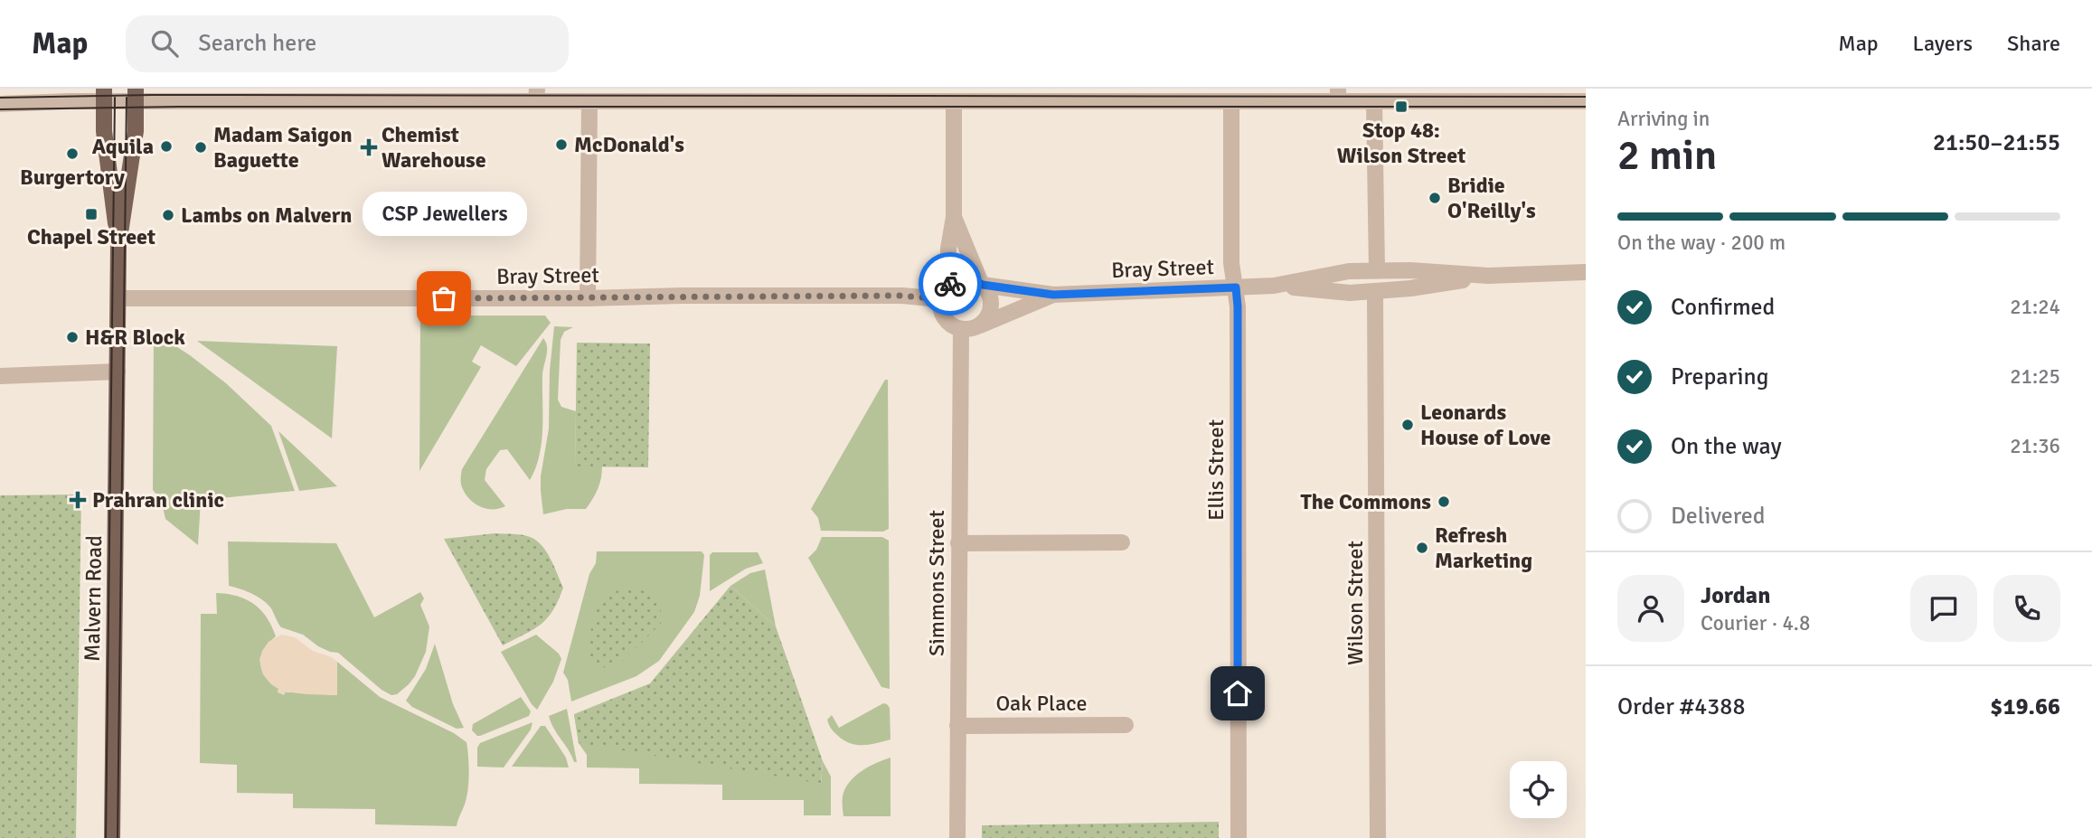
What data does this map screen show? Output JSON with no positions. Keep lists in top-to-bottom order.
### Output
{
  "streets": {
    "main road": ["Malvern Road"],
    "street": [
      "Bray Street",
      "Ellis Street",
      "Simmons Street",
      "Wilson Street",
      "Oak Place"
    ]
  },
  "crossings": [
    ["Bray Street", "Ellis Street"],
    ["Bray Street", "Simmons Street"],
    ["Bray Street", "Malvern Road"],
    ["Bray Street", "Wilson Street"],
    ["Simmons Street", "Oak Place"]
  ],
  "places": {
    "transit": ["Stop 48: Wilson Street", "Chapel Street"],
    "other": [
      "McDonald's",
      "Aquila",
      "Madam Saigon Baguette",
      "Burgertory",
      "Bridie O'Reilly's",
      "Lambs on Malvern",
      "CSP Jewellers",
      "H&R Block",
      "Leonards House of Love",
      "The Commons",
      "Refresh Marketing"
    ],
    "health": ["Chemist Warehouse", "Prahran clinic"]
  },
  "page": {
    "header": "Map",
    "search": "Search here",
    "nav": ["Map", "Layers", "Share"],
    "heading": ["2 min", "Arriving in", "21:50–21:55"],
    "panel": [
      "Jordan",
      "Courier · 4.8",
      "Order #4388",
      "$19.66"
    ],
    "bubble": "CSP Jewellers",
    "bar": "On the way · 200 m",
    "list": [
      ["Confirmed", "21:24"],
      ["Preparing", "21:25"],
      ["On the way", "21:36"],
      "Delivered"
    ]
  }
}
